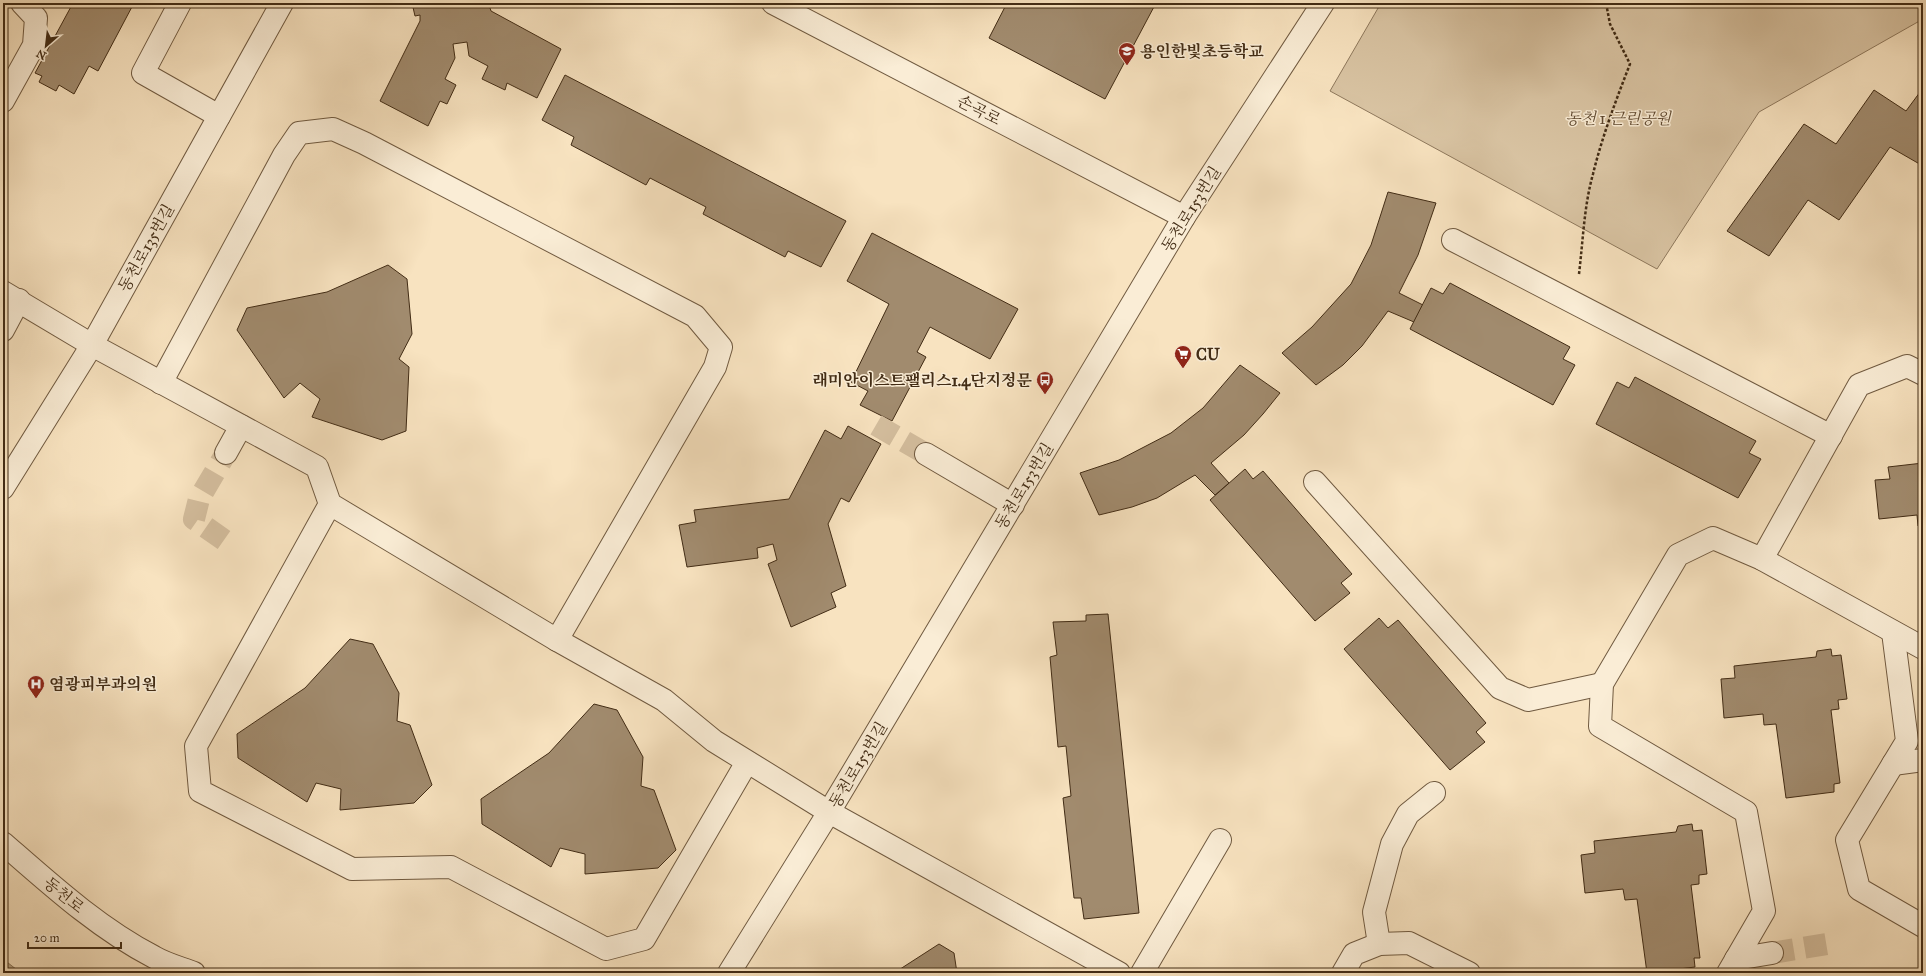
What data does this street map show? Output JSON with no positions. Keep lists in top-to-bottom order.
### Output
{
  "streets": {
    "street": [
      "손곡로",
      "동천로153번길",
      "동천로135번길",
      "동천로"
    ]
  },
  "crossings": [
    ["손곡로", "동천로153번길"]
  ],
  "parks": ["동천 1 근린공원"],
  "places": {
    "school or university": ["용인한빛초등학교"],
    "supermarket": ["CU"],
    "bus stop": ["래미안이스트팰리스1.4단지정문"],
    "hospital": ["염광피부과의원"]
  },
  "scale_bar": "20 m",
  "north": "bottom left"
}
